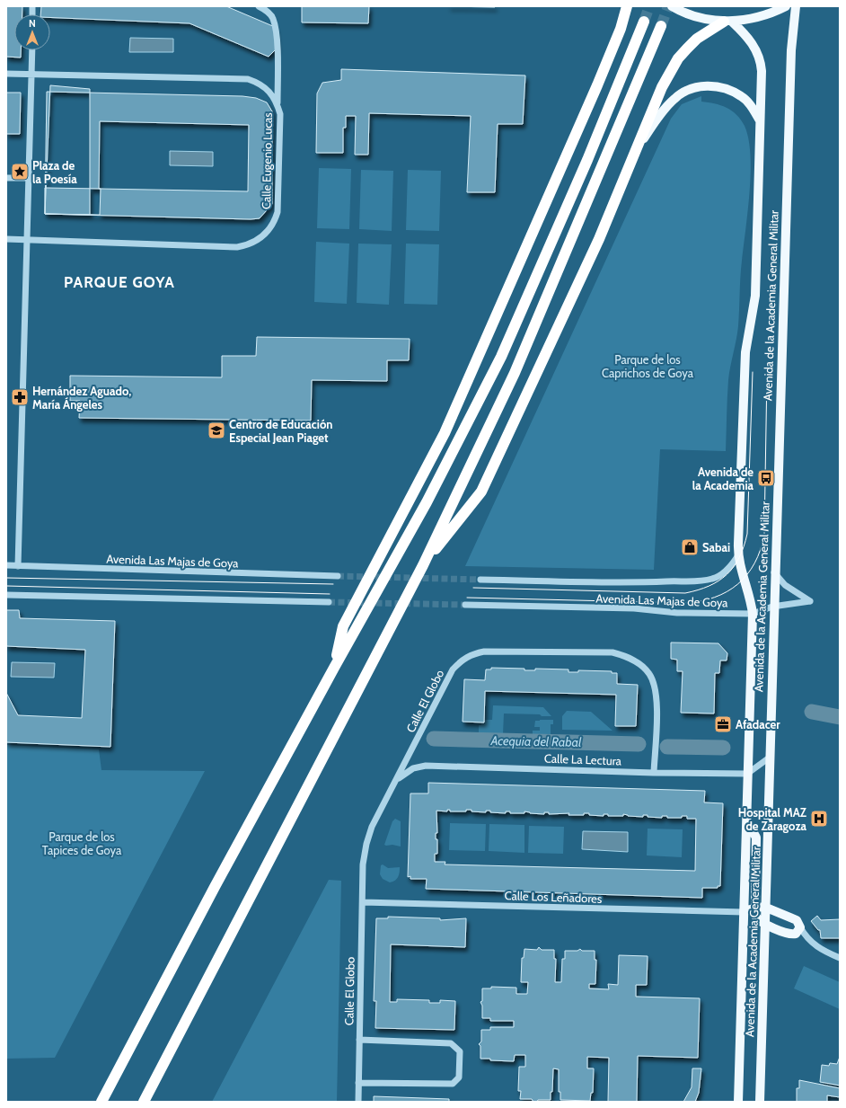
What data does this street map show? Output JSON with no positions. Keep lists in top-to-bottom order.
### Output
{
  "streets": {
    "main road": ["Avenida de la Academia General Militar"],
    "street": [
      "Calle Eugenio Lucas",
      "Avenida Las Majas de Goya",
      "Calle El Globo",
      "Calle La Lectura",
      "Calle Los Leñadores"
    ]
  },
  "crossings": [
    ["Avenida de la Academia General Militar", "Avenida Las Majas de Goya"],
    ["Avenida de la Academia General Militar", "Calle La Lectura"],
    ["Avenida de la Academia General Militar", "Calle Los Leñadores"],
    ["Calle El Globo", "Calle La Lectura"],
    ["Calle El Globo", "Calle Los Leñadores"]
  ],
  "districts": ["PARQUE GOYA"],
  "water": ["Acequia del Rabal"],
  "parks": ["Parque de los Caprichos de Goya", "Parque de los Tapices de Goya"],
  "places": {
    "place": ["Plaza de la Poesía"],
    "pharmacy": ["Hernández Aguado, María Ángeles"],
    "school or university": ["Centro de Educación Especial Jean Piaget"],
    "bus stop": ["Avenida de la Academia"],
    "shop": ["Sabai"],
    "office": ["Afadacer"],
    "hospital": ["Hospital MAZ de Zaragoza"]
  },
  "north": "top"
}
